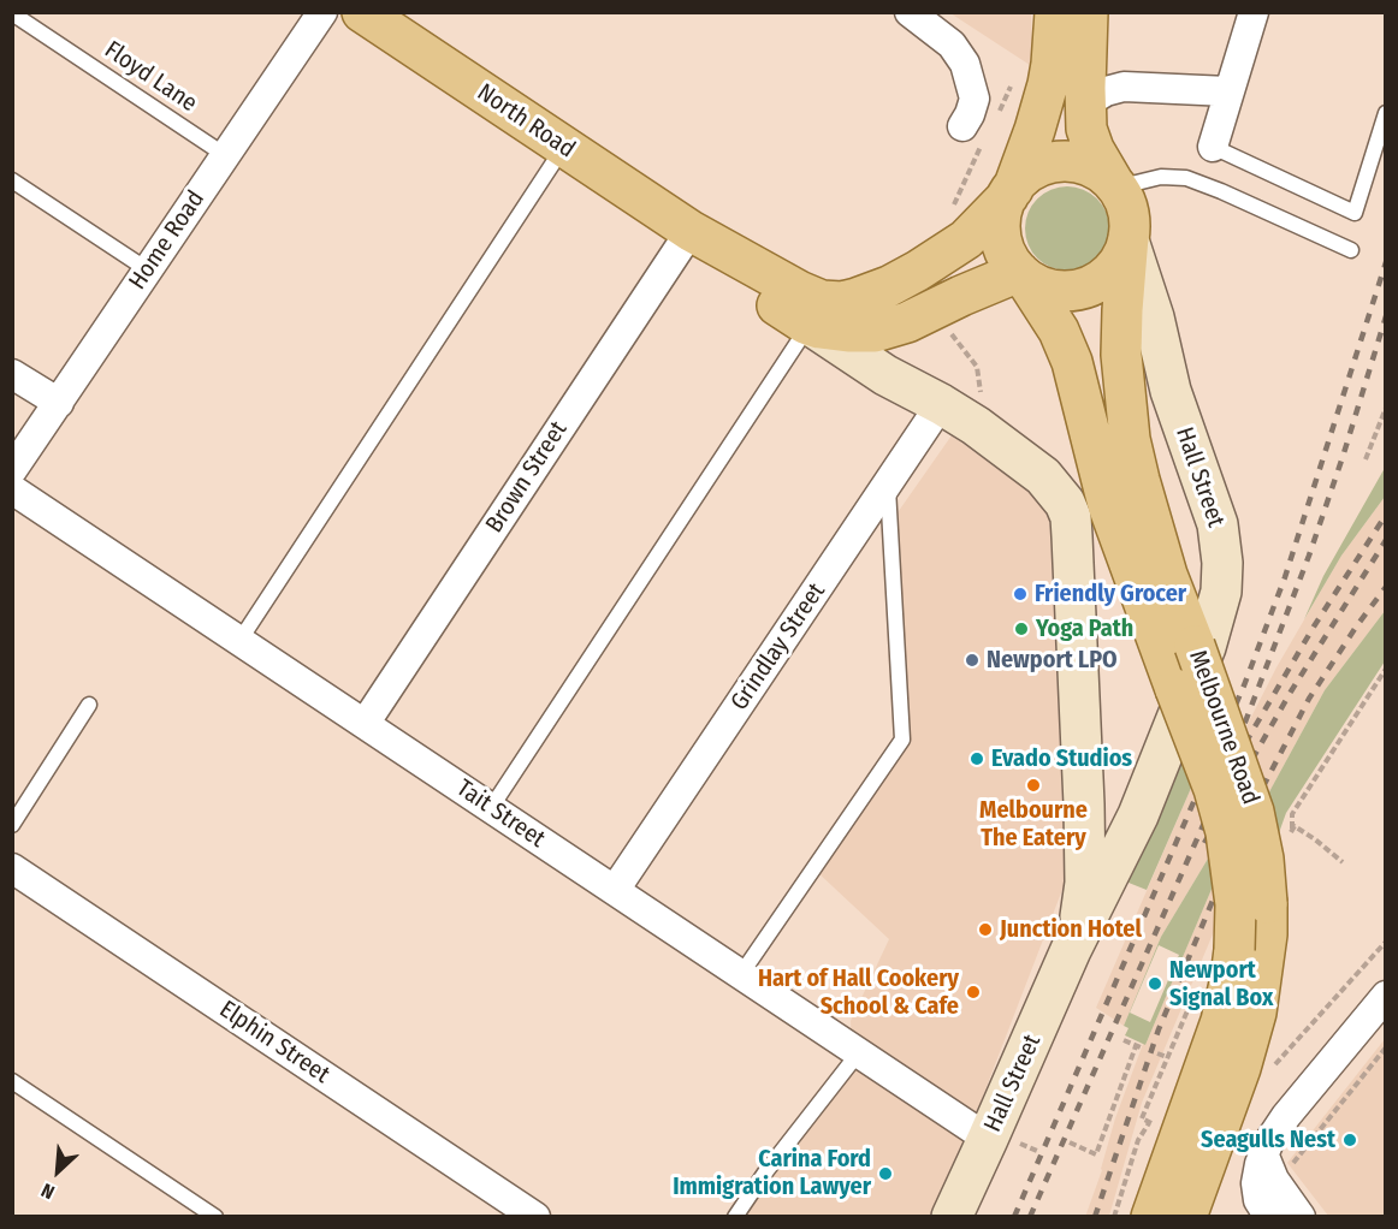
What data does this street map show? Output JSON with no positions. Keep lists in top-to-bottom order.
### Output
{
  "streets": {
    "main road": ["North Road", "Melbourne Road"],
    "street": [
      "Home Road",
      "Brown Street",
      "Hall Street",
      "Grindlay Street",
      "Tait Street",
      "Elphin Street"
    ],
    "lane": ["Floyd Lane"]
  },
  "crossings": [
    ["Floyd Lane", "Home Road"],
    ["North Road", "Brown Street"],
    ["North Road", "Hall Street"],
    ["North Road", "Melbourne Road"],
    ["Brown Street", "Tait Street"],
    ["Hall Street", "Grindlay Street"],
    ["Hall Street", "Melbourne Road"],
    ["Hall Street", "Tait Street"],
    ["Grindlay Street", "Tait Street"]
  ],
  "places": [
    "Friendly Grocer",
    "Yoga Path",
    "Newport LPO",
    "Evado Studios",
    "Melbourne The Eatery",
    "Junction Hotel",
    "Newport Signal Box",
    "Hart of Hall Cookery School & Cafe",
    "Seagulls Nest",
    "Carina Ford Immigration Lawyer"
  ],
  "north": "bottom left"
}
